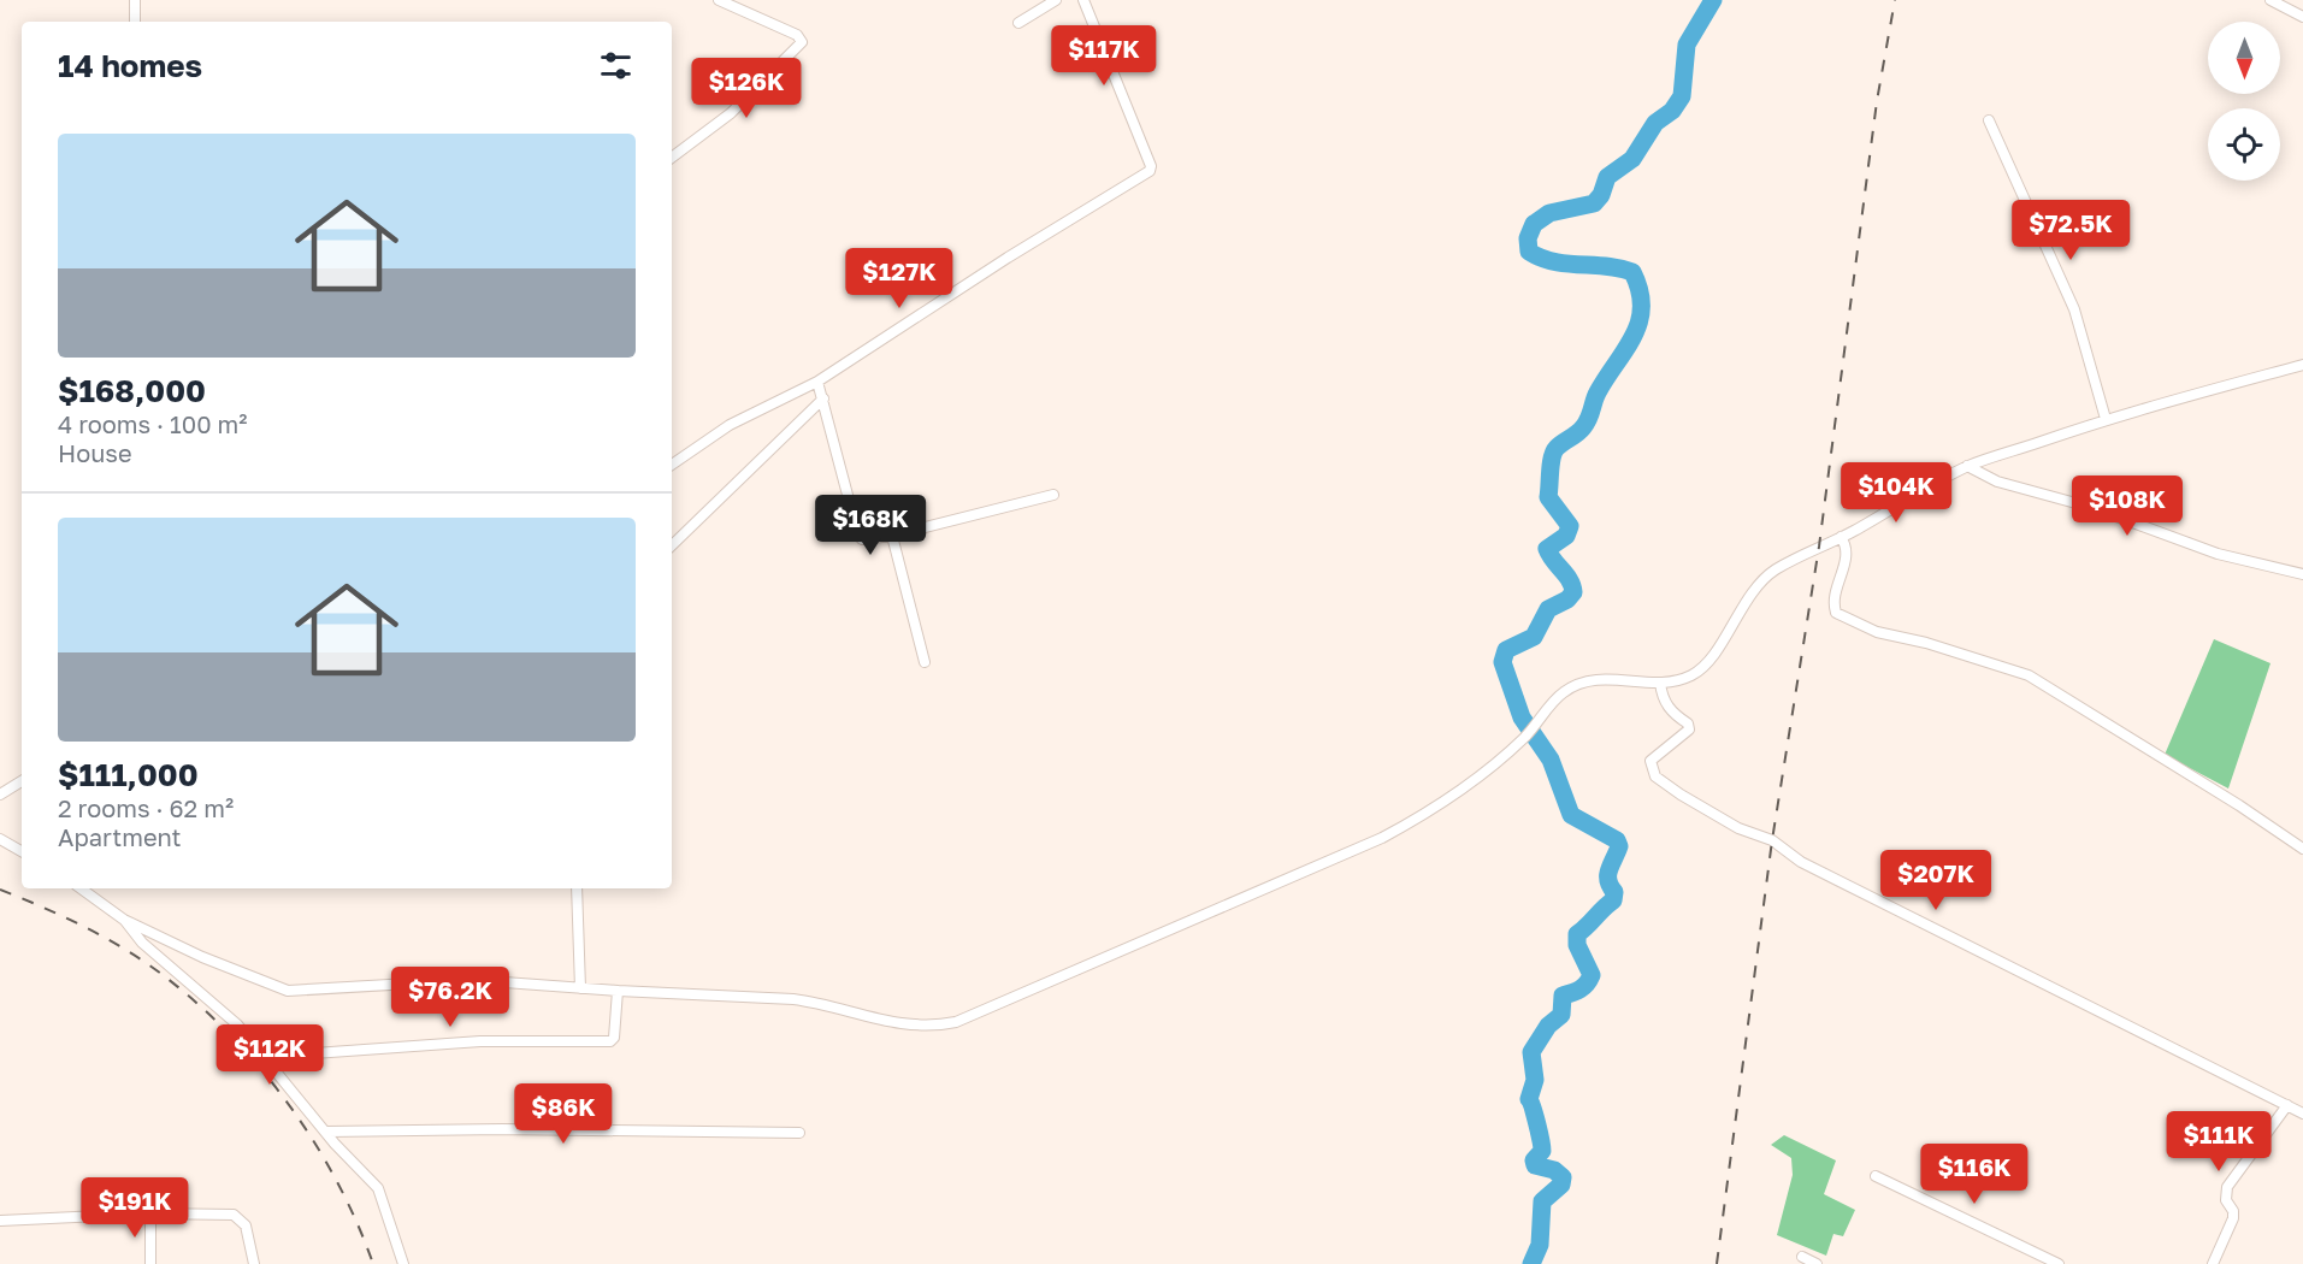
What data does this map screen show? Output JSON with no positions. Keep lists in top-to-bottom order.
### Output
{
  "north": "bottom",
  "page": {
    "heading": "14 homes",
    "price": [
      "$117K",
      "$126K",
      "$72.5K",
      "$127K",
      "$104K",
      "$108K",
      "$168K",
      "$207K",
      "$76.2K",
      "$112K",
      "$86K",
      "$111K",
      "$116K",
      "$191K"
    ],
    "list": [
      {
        "name": "$168,000",
        "note": "4 rooms · 100 m² · House"
      },
      {
        "name": "$111,000",
        "note": "2 rooms · 62 m² · Apartment"
      }
    ]
  }
}
